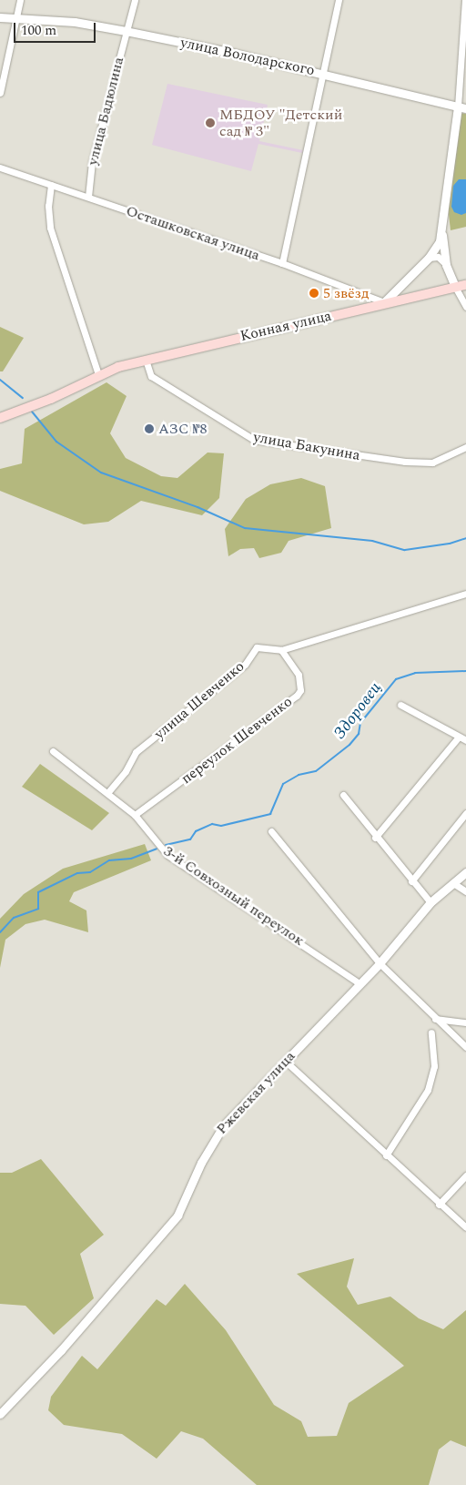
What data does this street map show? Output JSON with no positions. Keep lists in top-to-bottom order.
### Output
{
  "streets": {
    "main road": ["Конная улица"],
    "street": [
      "улица Володарского",
      "улица Бадюлина",
      "Осташковская улица",
      "улица Бакунина",
      "улица Шевченко",
      "переулок Шевченко",
      "3-й Совхозный переулок",
      "Ржевская улица"
    ]
  },
  "crossings": [
    ["улица Володарского", "улица Бадюлина"],
    ["улица Володарского", "Конная улица"],
    ["улица Бадюлина", "Осташковская улица"],
    ["Осташковская улица", "Конная улица"],
    ["Конная улица", "улица Бакунина"],
    ["улица Шевченко", "переулок Шевченко"],
    ["улица Шевченко", "3-й Совхозный переулок"],
    ["переулок Шевченко", "3-й Совхозный переулок"],
    ["3-й Совхозный переулок", "Ржевская улица"]
  ],
  "water": ["Здоровец"],
  "places": ["МБДОУ \"Детский сад № 3\"", "5 звёзд", "АЗС №8"],
  "scale_bar": "100 m"
}
